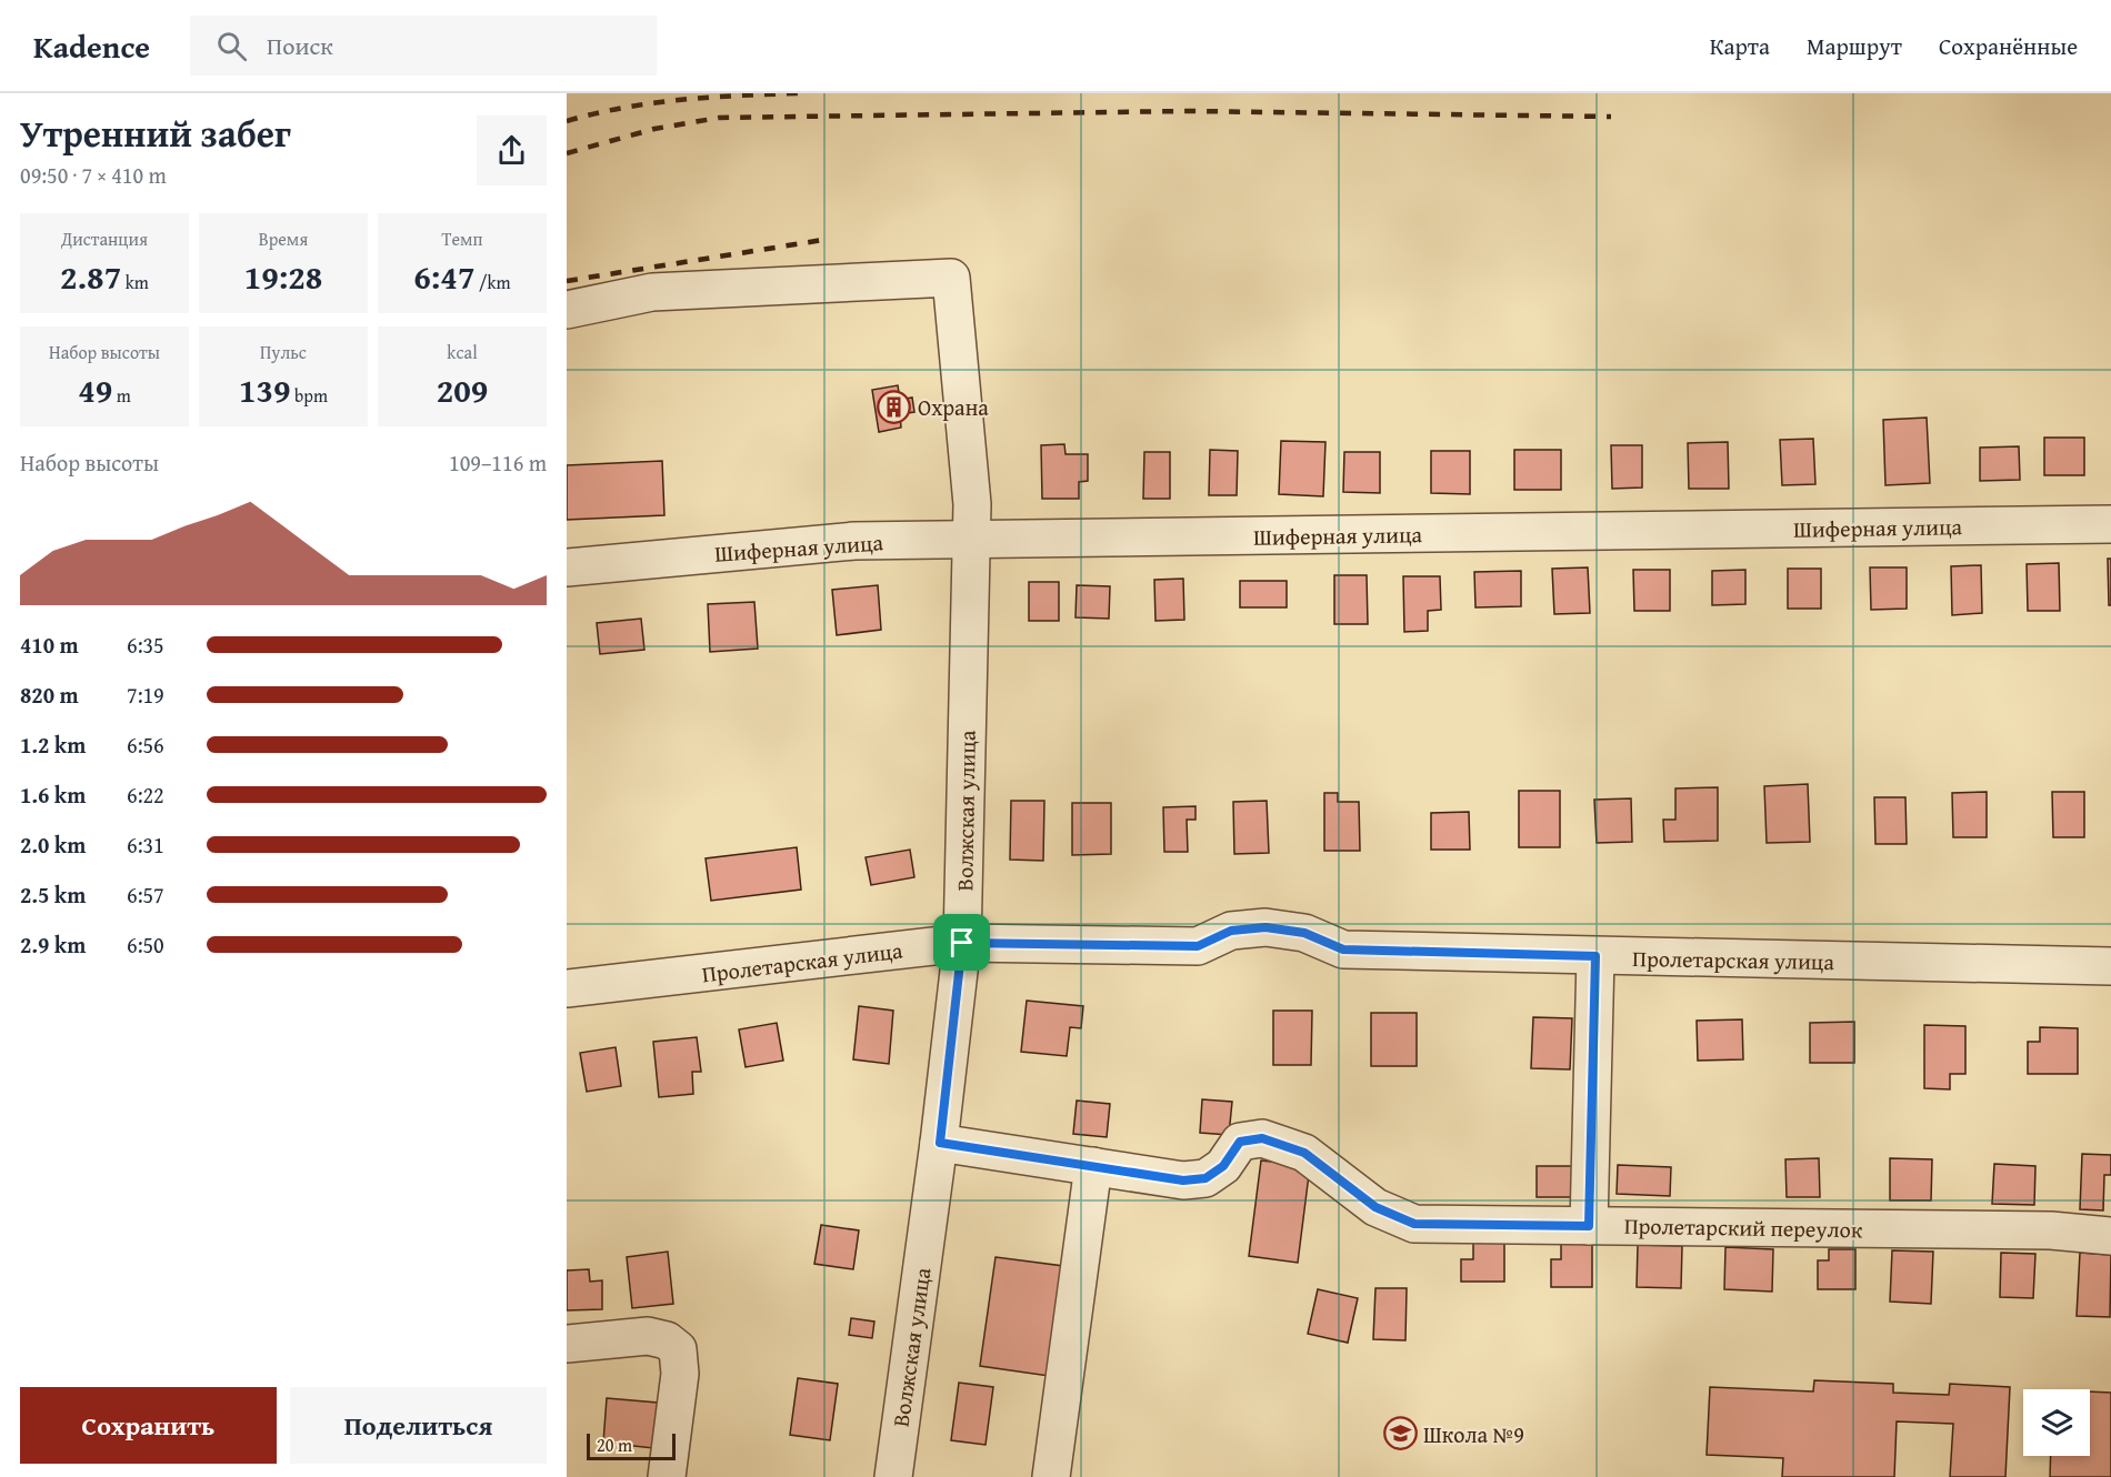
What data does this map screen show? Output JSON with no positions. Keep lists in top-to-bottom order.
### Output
{
  "streets": {
    "street": [
      "Шиферная улица",
      "Волжская улица",
      "Пролетарская улица",
      "Пролетарский переулок"
    ]
  },
  "crossings": [
    ["Шиферная улица", "Волжская улица"],
    ["Волжская улица", "Пролетарская улица"],
    ["Волжская улица", "Пролетарский переулок"]
  ],
  "places": {
    "building": ["Охрана"],
    "school or university": ["Школа №9"]
  },
  "scale_bar": "20 m",
  "page": {
    "header": "Kadence",
    "search": "Поиск",
    "nav": ["Карта", "Маршрут", "Сохранённые"],
    "heading": ["Утренний забег", "09:50 · 7 × 410 m"],
    "stats": [
      ["Дистанция", "2.87 km"],
      ["Время", "19:28"],
      ["Темп", "6:47 /km"],
      ["Набор высоты", "49 m"],
      ["Пульс", "139 bpm"],
      ["kcal", "209"]
    ],
    "chart": ["Набор высоты", "109–116 m"],
    "list": [
      {
        "name": "410 m",
        "note": "6:35"
      },
      {
        "name": "820 m",
        "note": "7:19"
      },
      {
        "name": "1.2 km",
        "note": "6:56"
      },
      {
        "name": "1.6 km",
        "note": "6:22"
      },
      {
        "name": "2.0 km",
        "note": "6:31"
      },
      {
        "name": "2.5 km",
        "note": "6:57"
      },
      {
        "name": "2.9 km",
        "note": "6:50"
      }
    ],
    "buttons": ["Сохранить", "Поделиться"],
    "scale": "20 m"
  }
}
